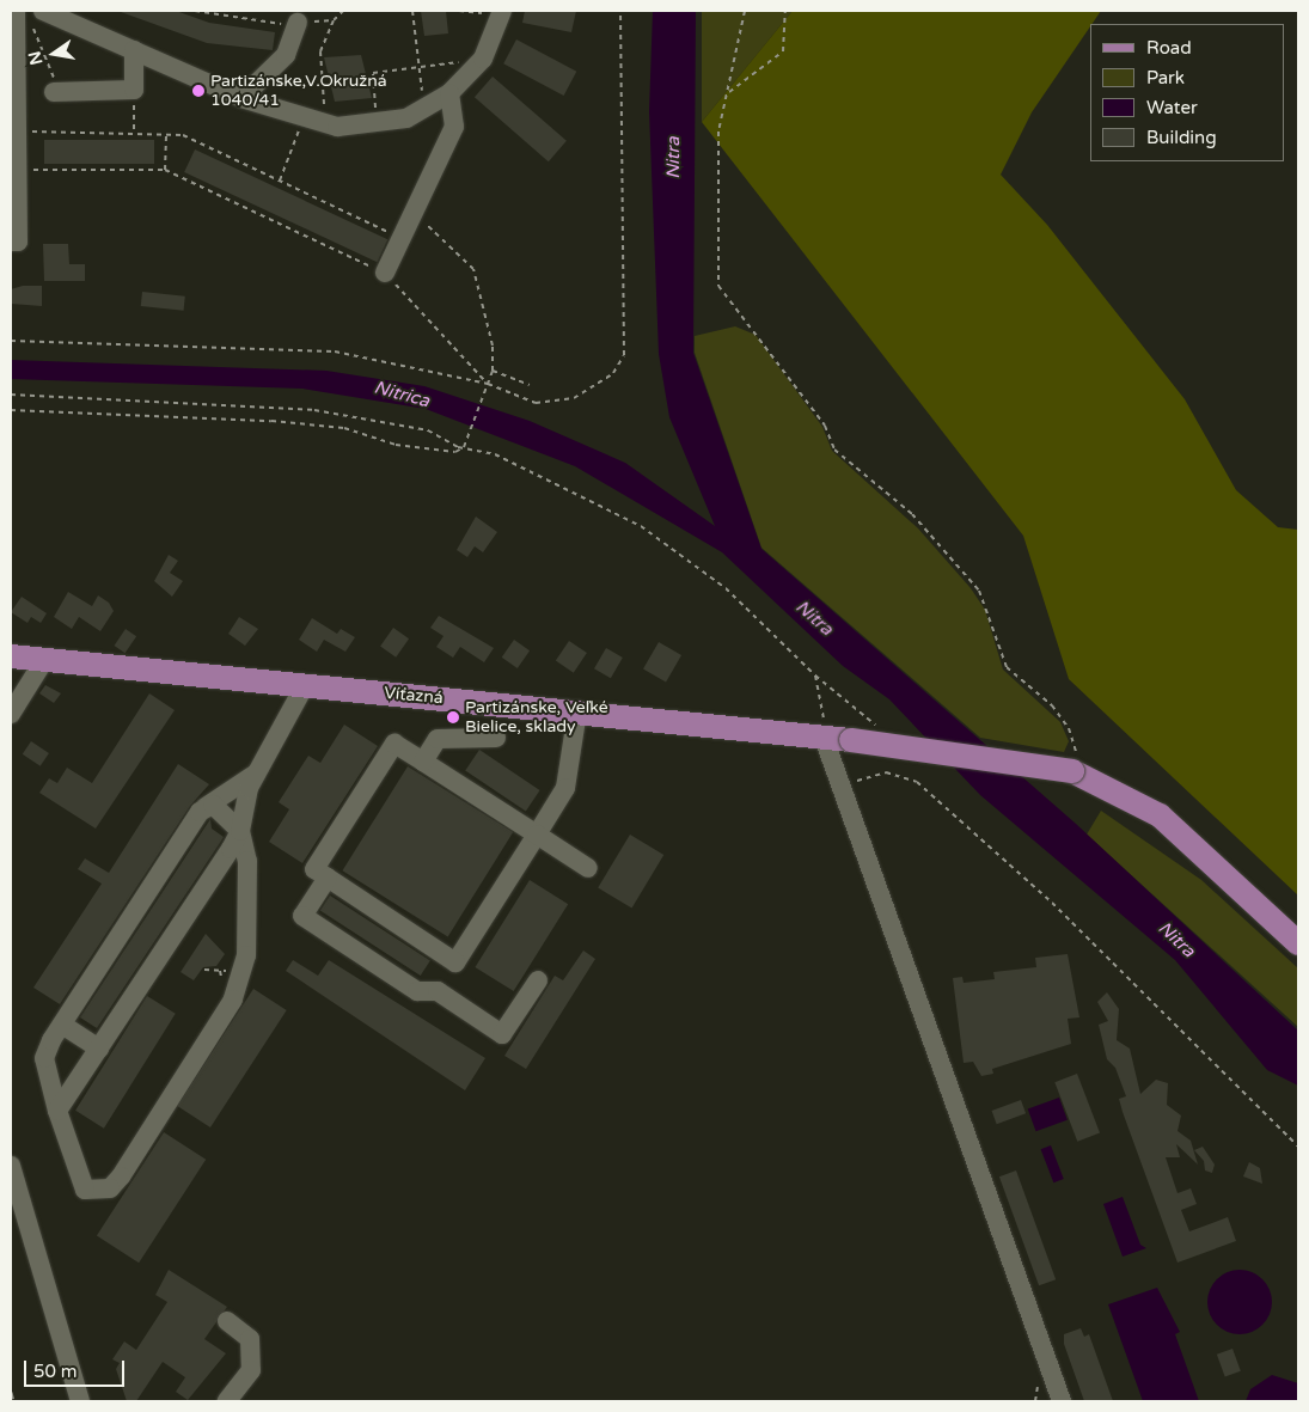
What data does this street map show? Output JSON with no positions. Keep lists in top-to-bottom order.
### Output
{
  "streets": {
    "main road": ["Víťazná"]
  },
  "water": ["Nitra", "Nitrica"],
  "places": ["Partizánske,V.Okružná 1040/41", "Partizánske, Veľké Bielice, sklady"],
  "legend": [
    "Road",
    "Park",
    "Water",
    "Building"
  ],
  "scale_bar": "50 m",
  "north": "left"
}
